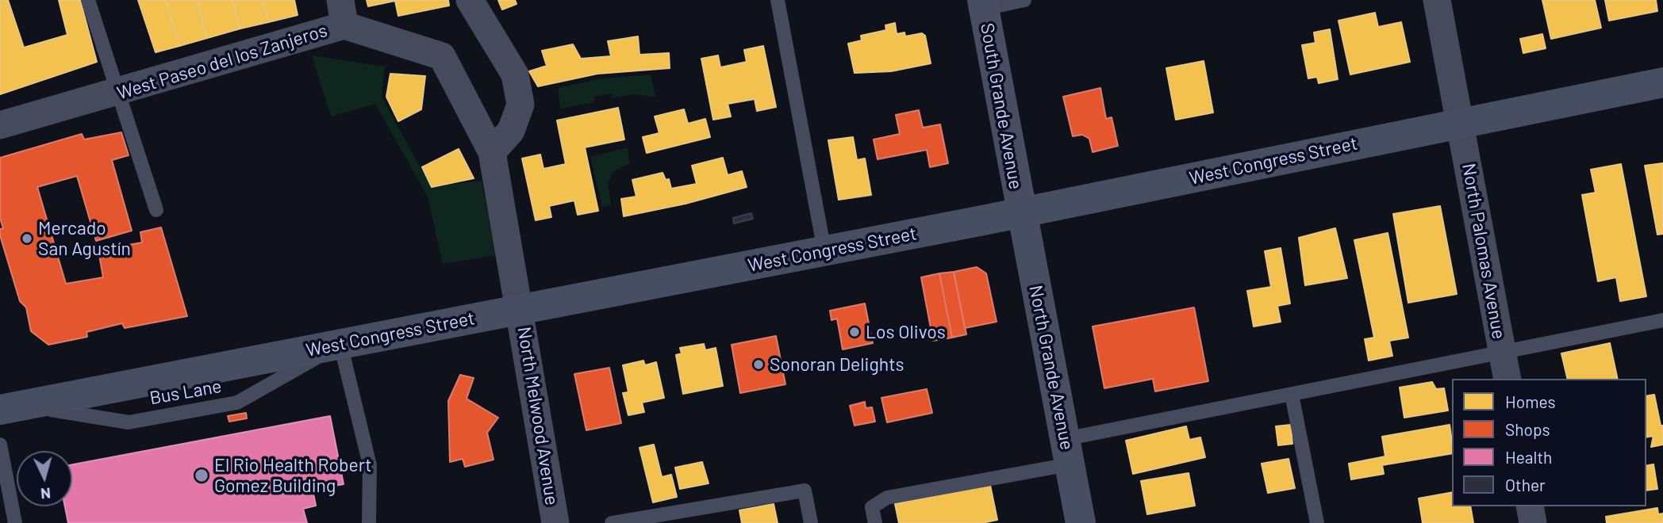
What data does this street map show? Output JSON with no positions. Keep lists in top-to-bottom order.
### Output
{
  "streets": {
    "main road": ["South Grande Avenue", "West Congress Street", "North Grande Avenue"],
    "street": ["West Paseo del los Zanjeros", "North Palomas Avenue", "North Melwood Avenue"]
  },
  "crossings": [
    ["West Paseo del los Zanjeros", "West Congress Street"],
    ["West Paseo del los Zanjeros", "North Melwood Avenue"],
    ["South Grande Avenue", "West Congress Street"],
    ["South Grande Avenue", "North Grande Avenue"],
    ["West Congress Street", "North Palomas Avenue"],
    ["West Congress Street", "North Grande Avenue"],
    ["West Congress Street", "North Melwood Avenue"]
  ],
  "places": [
    "Mercado San Agustín",
    "Los Olivos",
    "Sonoran Delights",
    "El Rio Health Robert Gomez Building"
  ],
  "legend": [
    "Homes",
    "Shops",
    "Health",
    "Other"
  ],
  "north": "bottom"
}
